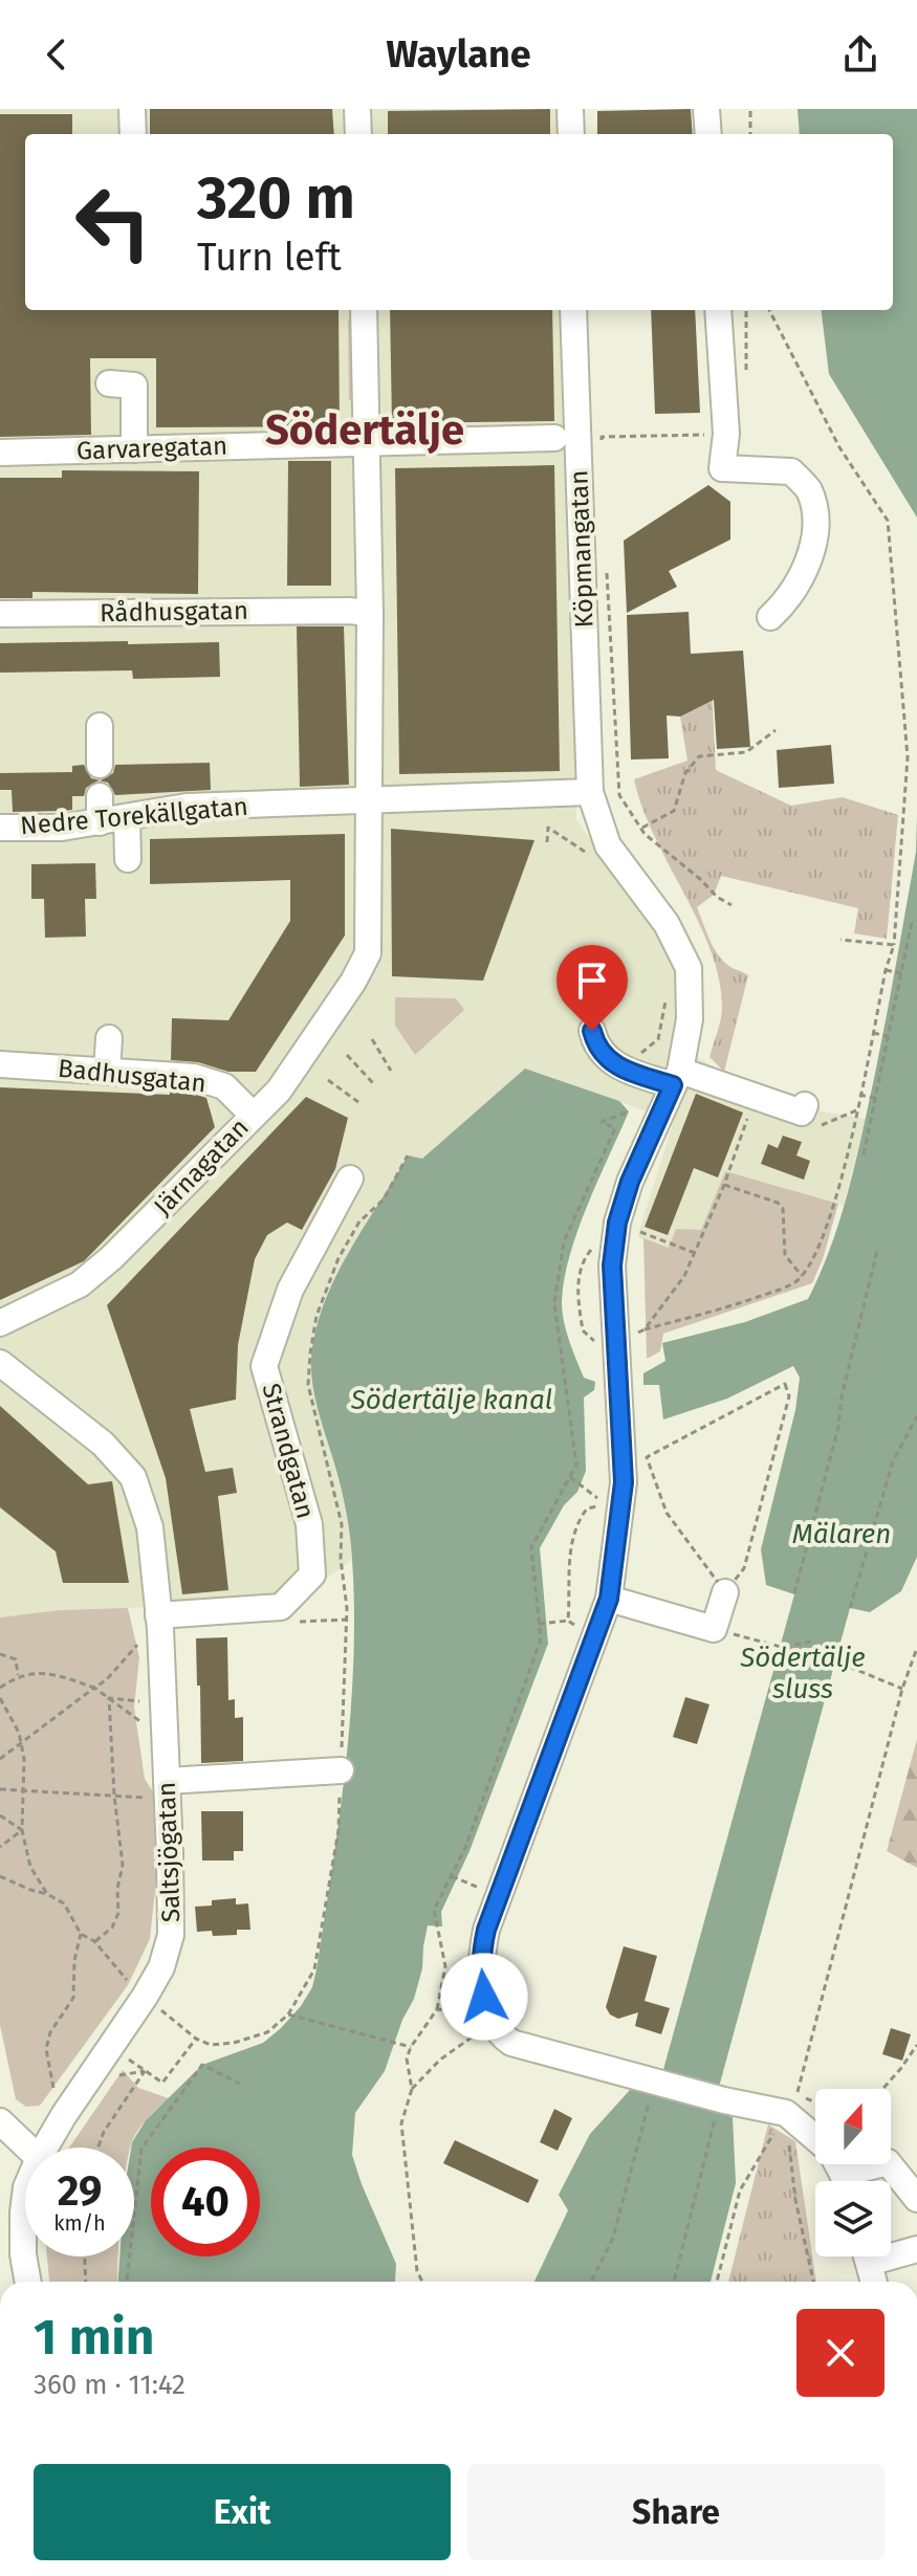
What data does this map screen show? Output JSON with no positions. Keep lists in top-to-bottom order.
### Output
{
  "streets": {
    "street": [
      "Garvaregatan",
      "Köpmangatan",
      "Rådhusgatan",
      "Nedre Torekällgatan",
      "Badhusgatan",
      "Järnagatan",
      "Strandgatan",
      "Saltsjögatan"
    ]
  },
  "crossings": [
    ["Köpmangatan", "Nedre Torekällgatan"],
    ["Nedre Torekällgatan", "Järnagatan"],
    ["Badhusgatan", "Järnagatan"],
    ["Strandgatan", "Saltsjögatan"]
  ],
  "districts": ["Södertälje"],
  "water": ["Södertälje kanal", "Mälaren", "Södertälje sluss"],
  "north": "top",
  "page": {
    "header": "Waylane",
    "turn": ["320 m", "Turn left"],
    "speed": "29 km/h",
    "limit": "40",
    "heading": ["1 min", "360 m · 11:42"],
    "buttons": ["Exit", "Share"]
  }
}
